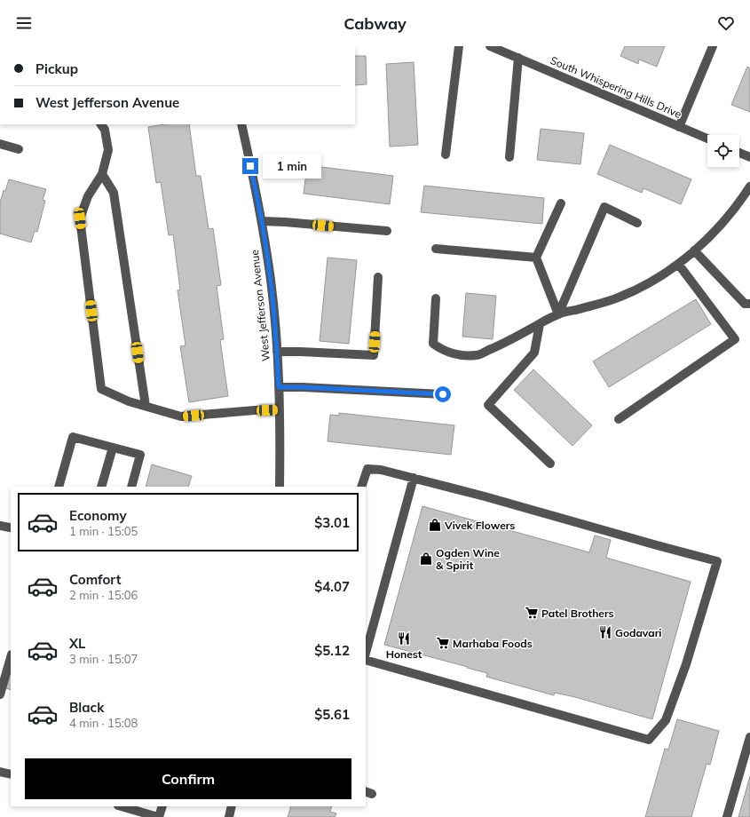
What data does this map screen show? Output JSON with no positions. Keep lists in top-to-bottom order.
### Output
{
  "streets": {
    "street": ["South Whispering Hills Drive", "West Jefferson Avenue"]
  },
  "places": {
    "shop": ["Vivek Flowers", "Ogden Wine & Spirit"],
    "supermarket": ["Patel Brothers", "Marhaba Foods"],
    "restaurant": ["Godavari", "Honest"]
  },
  "page": {
    "header": "Cabway",
    "banner": ["Pickup", "West Jefferson Avenue"],
    "bubble": "1 min",
    "list": [
      {
        "name": "Economy",
        "note": "1 min · 15:05",
        "value": "$3.01"
      },
      {
        "name": "Comfort",
        "note": "2 min · 15:06",
        "value": "$4.07"
      },
      {
        "name": "XL",
        "note": "3 min · 15:07",
        "value": "$5.12"
      },
      {
        "name": "Black",
        "note": "4 min · 15:08",
        "value": "$5.61"
      }
    ],
    "buttons": "Confirm"
  }
}
